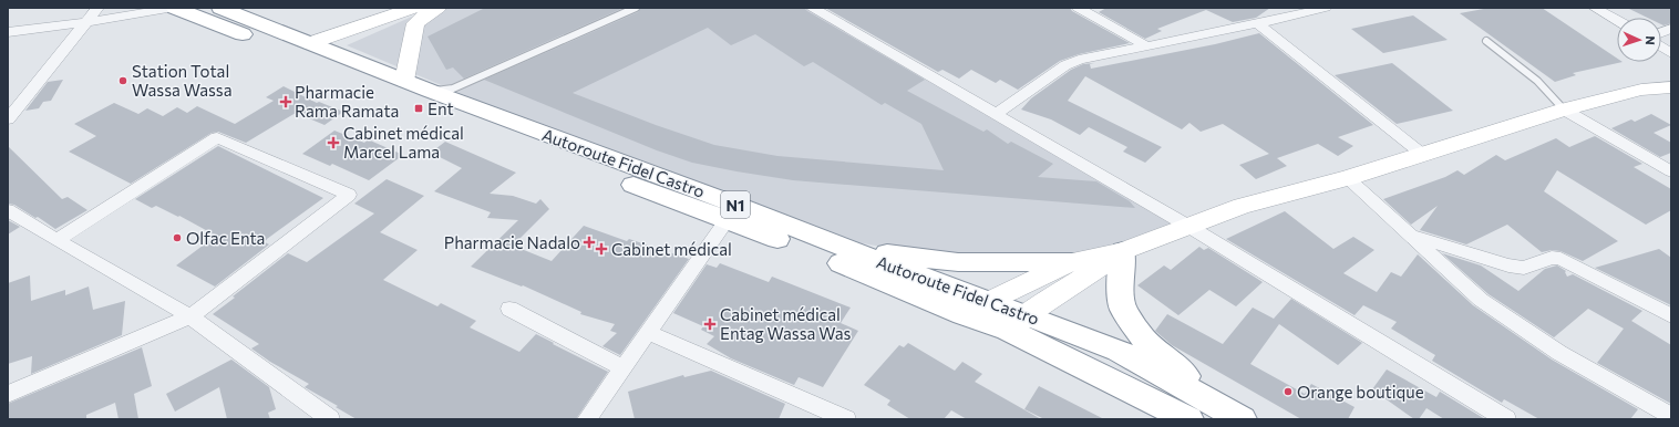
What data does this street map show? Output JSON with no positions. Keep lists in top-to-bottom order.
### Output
{
  "streets": {
    "highway": ["Autoroute Fidel Castro", "N1"]
  },
  "places": {
    "other": ["Station Total Wassa Wassa", "Olfac Enta", "Orange boutique"],
    "health": [
      "Pharmacie Rama Ramata",
      "Cabinet médical Marcel Lama",
      "Pharmacie Nadalo",
      "Cabinet médical",
      "Cabinet médical Entag Wassa Was"
    ],
    "transit": ["Ent"]
  },
  "north": "right"
}
